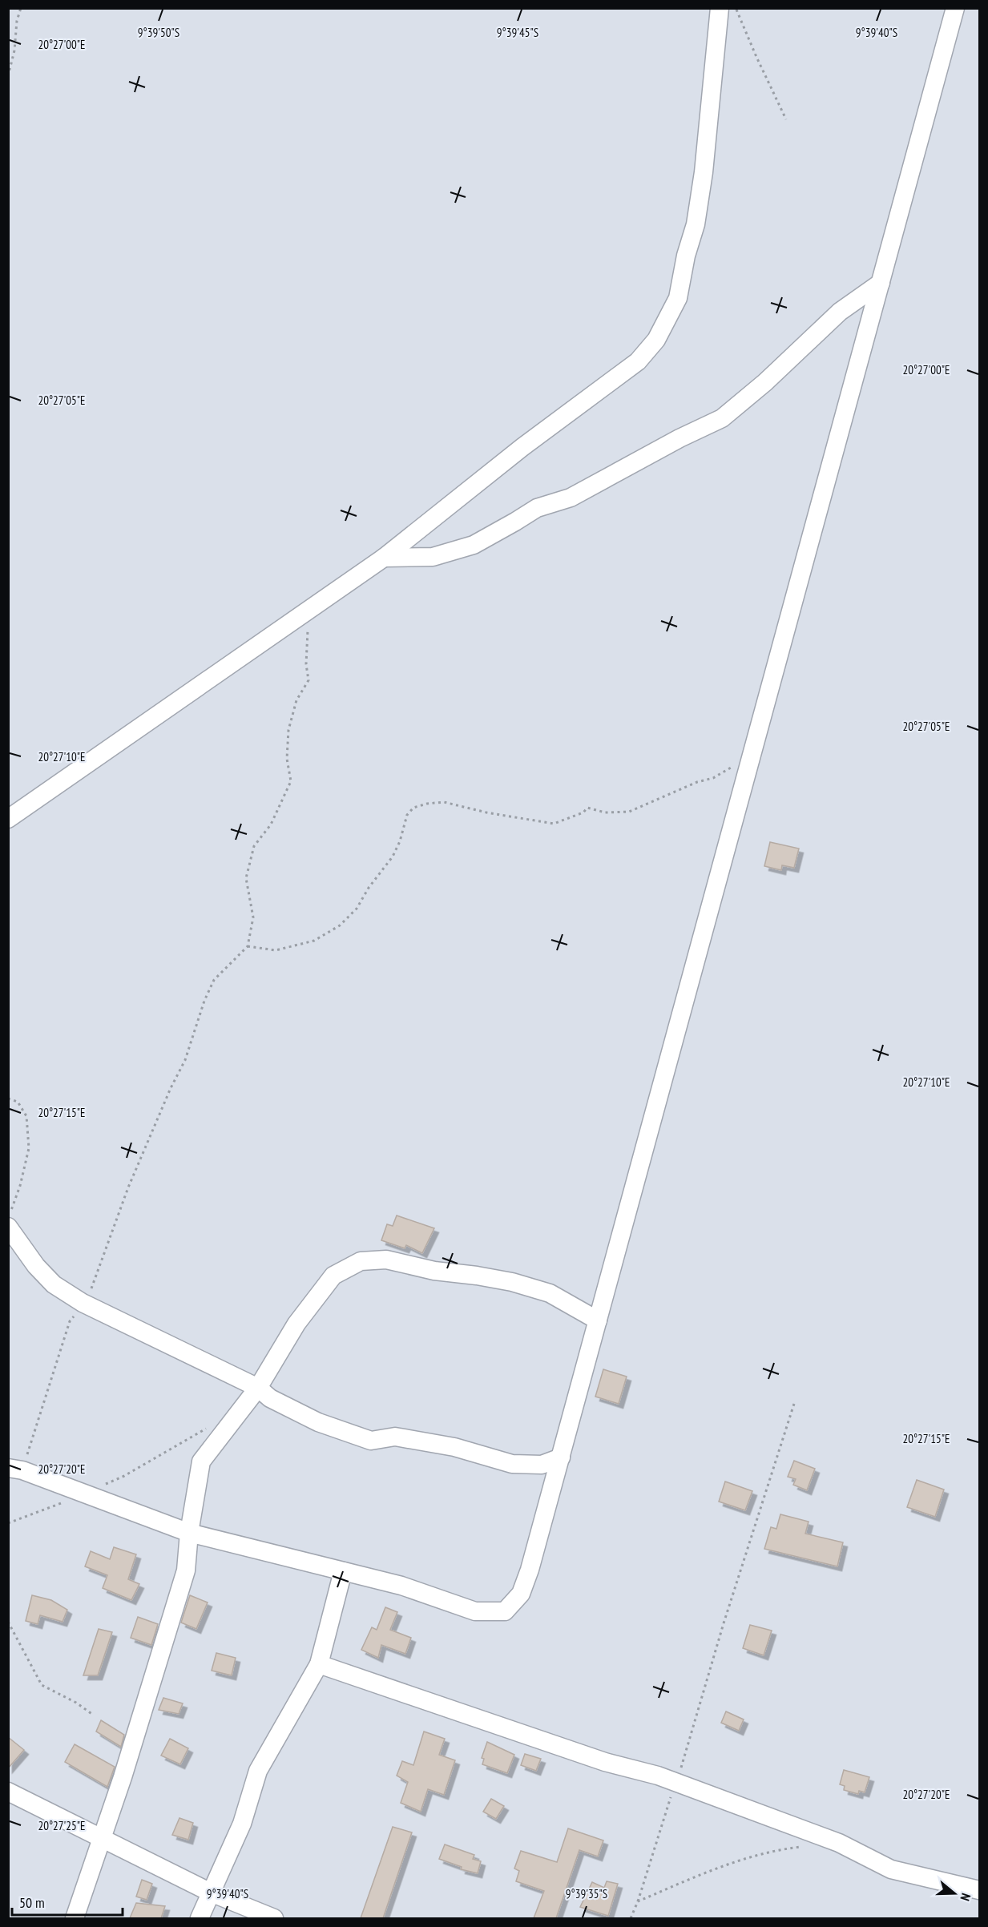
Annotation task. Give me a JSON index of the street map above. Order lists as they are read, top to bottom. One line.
{"scale_bar":"50 m","north":"right","coordinates":["9°39'50\"S","9°39'40\"S","9°39'45\"S","20°27'00\"E","20°27'05\"E","20°27'10\"E","20°27'15\"E","20°27'20\"E","20°27'25\"E","9°39'35\"S"]}
